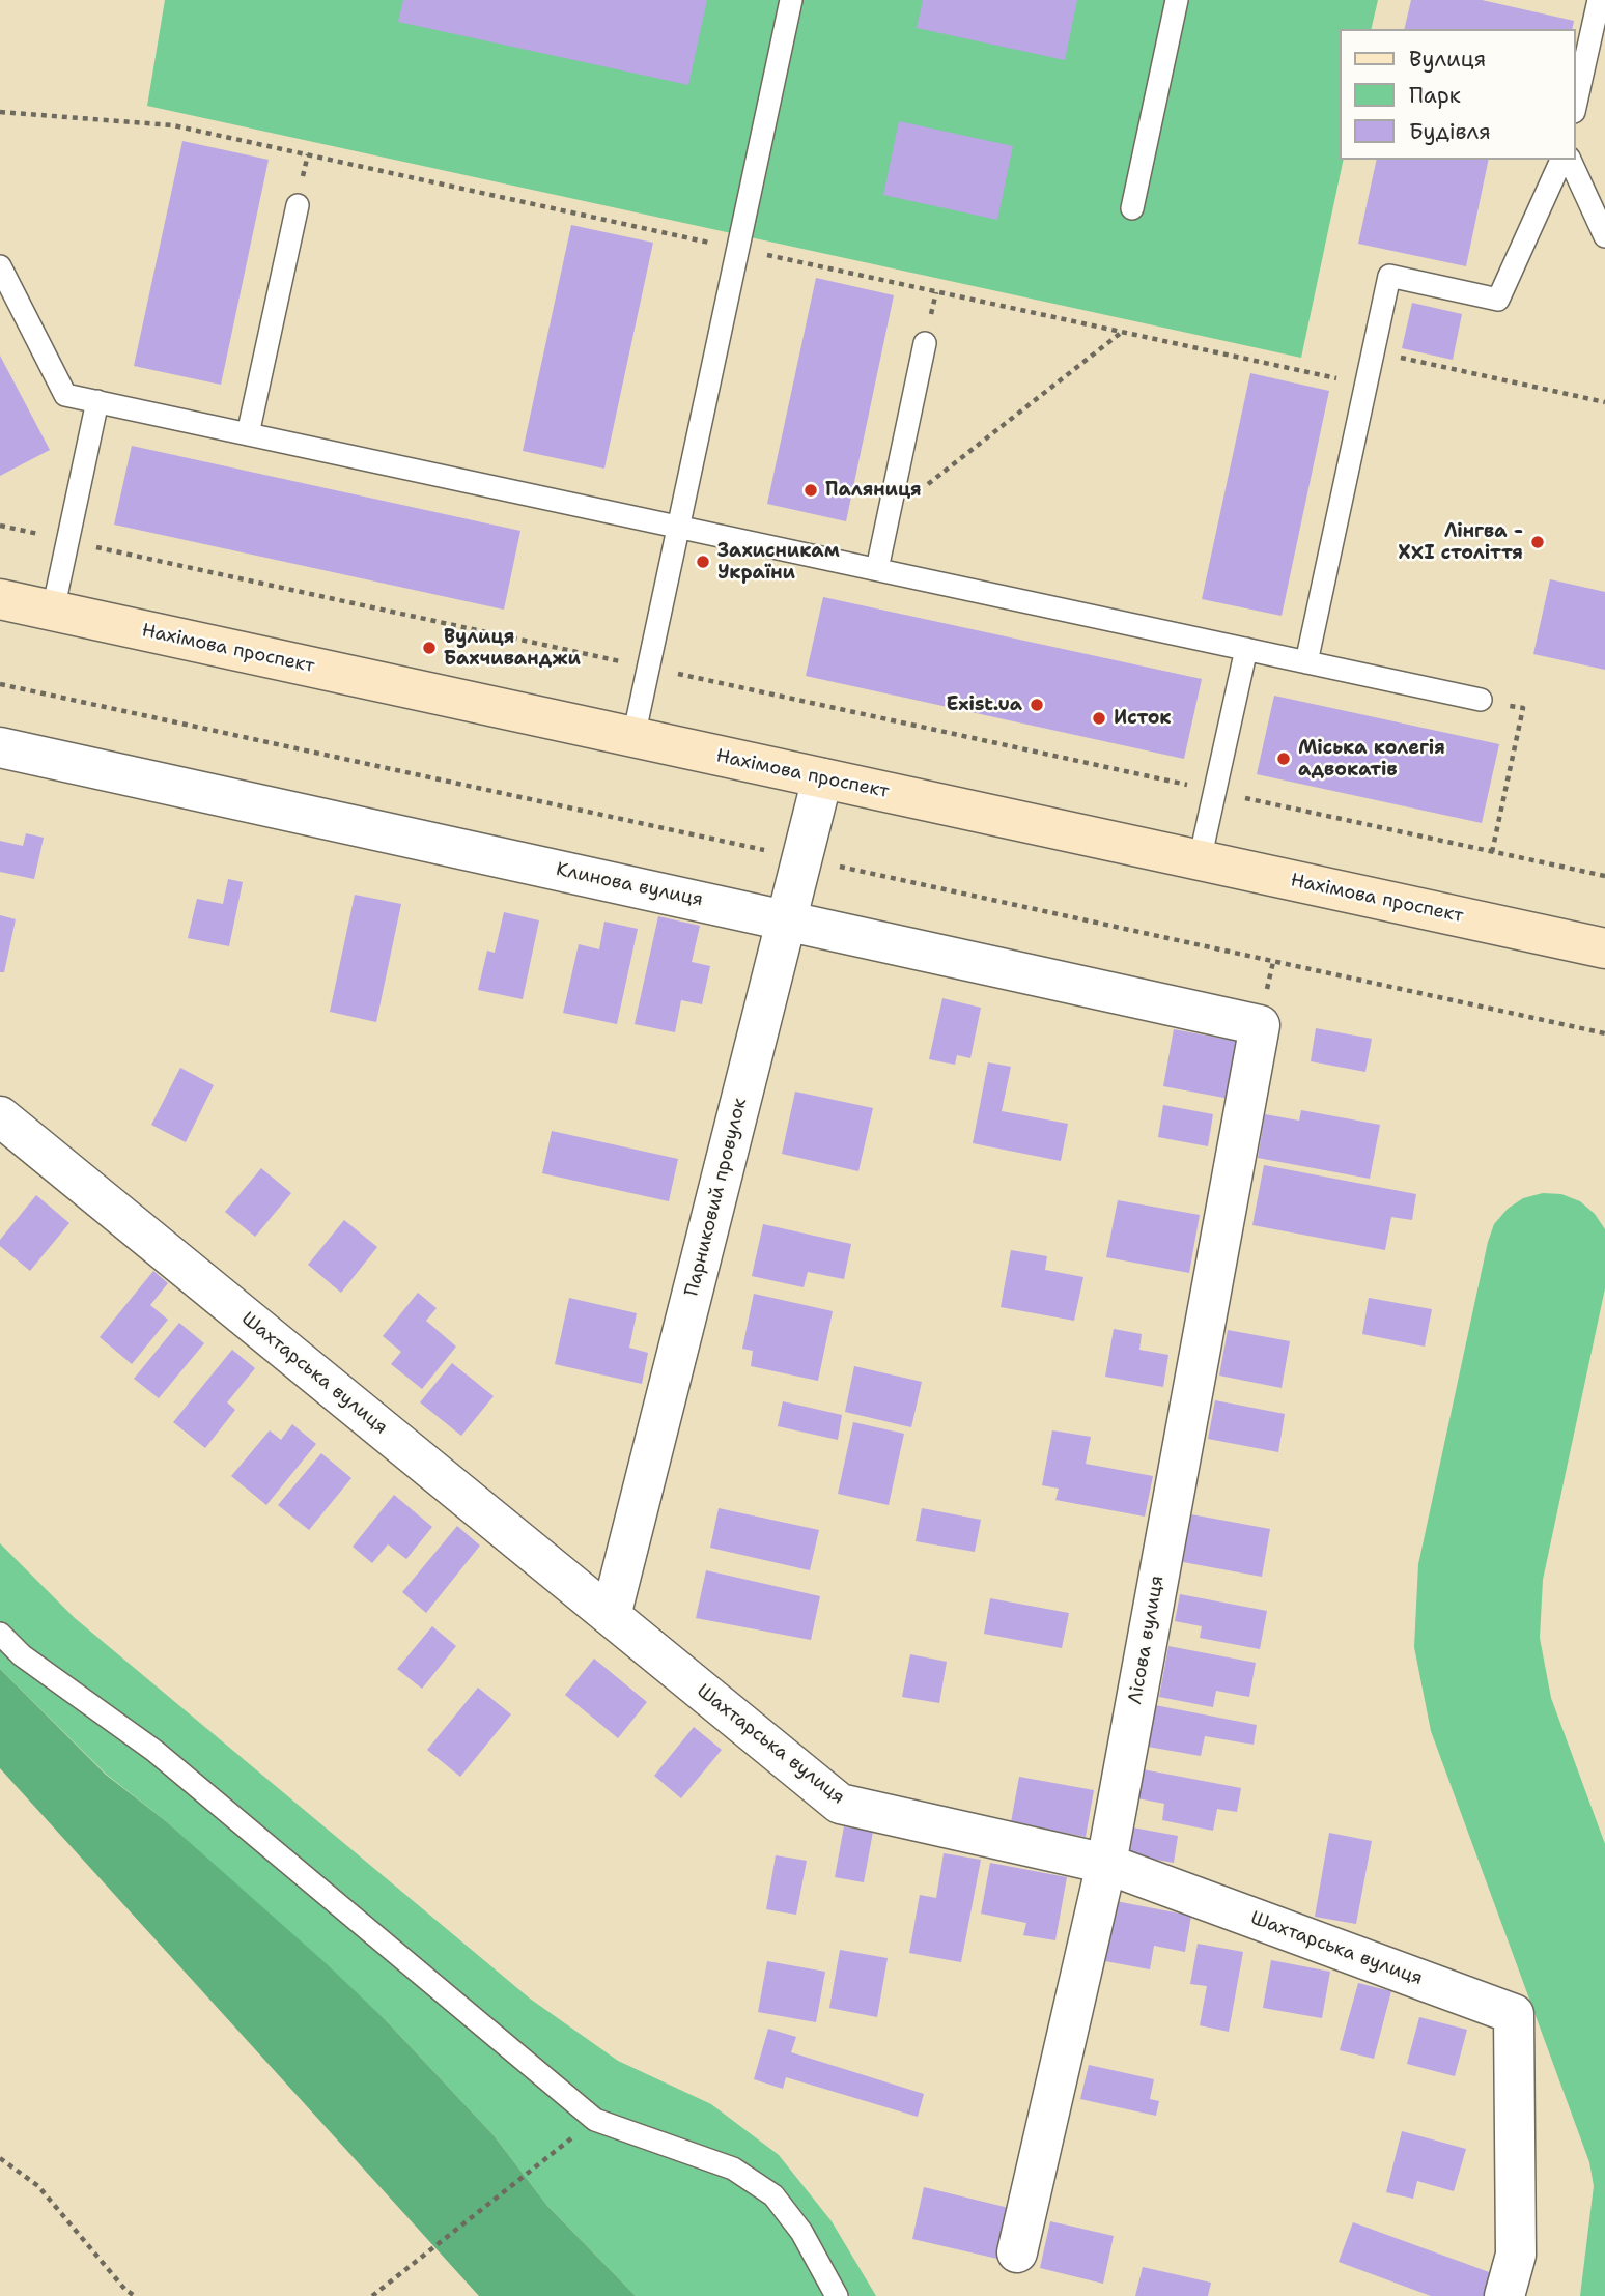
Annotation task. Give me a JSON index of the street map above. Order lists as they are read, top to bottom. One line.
{"streets":{"main road":["Нахімова проспект"],"street":["Клинова вулиця","Парниковий провулок","Шахтарська вулиця","Лісова вулиця"]},"crossings":[["Нахімова проспект","Парниковий провулок"],["Клинова вулиця","Парниковий провулок"],["Клинова вулиця","Лісова вулиця"],["Парниковий провулок","Шахтарська вулиця"],["Шахтарська вулиця","Лісова вулиця"]],"places":["Паляниця","Лінгва - XXI століття","Захисникам України","Вулиця Бахчиванджи","Exist.ua","Исток","Міська колегія адвокатів"],"legend":["Вулиця","Парк","Будівля"]}
